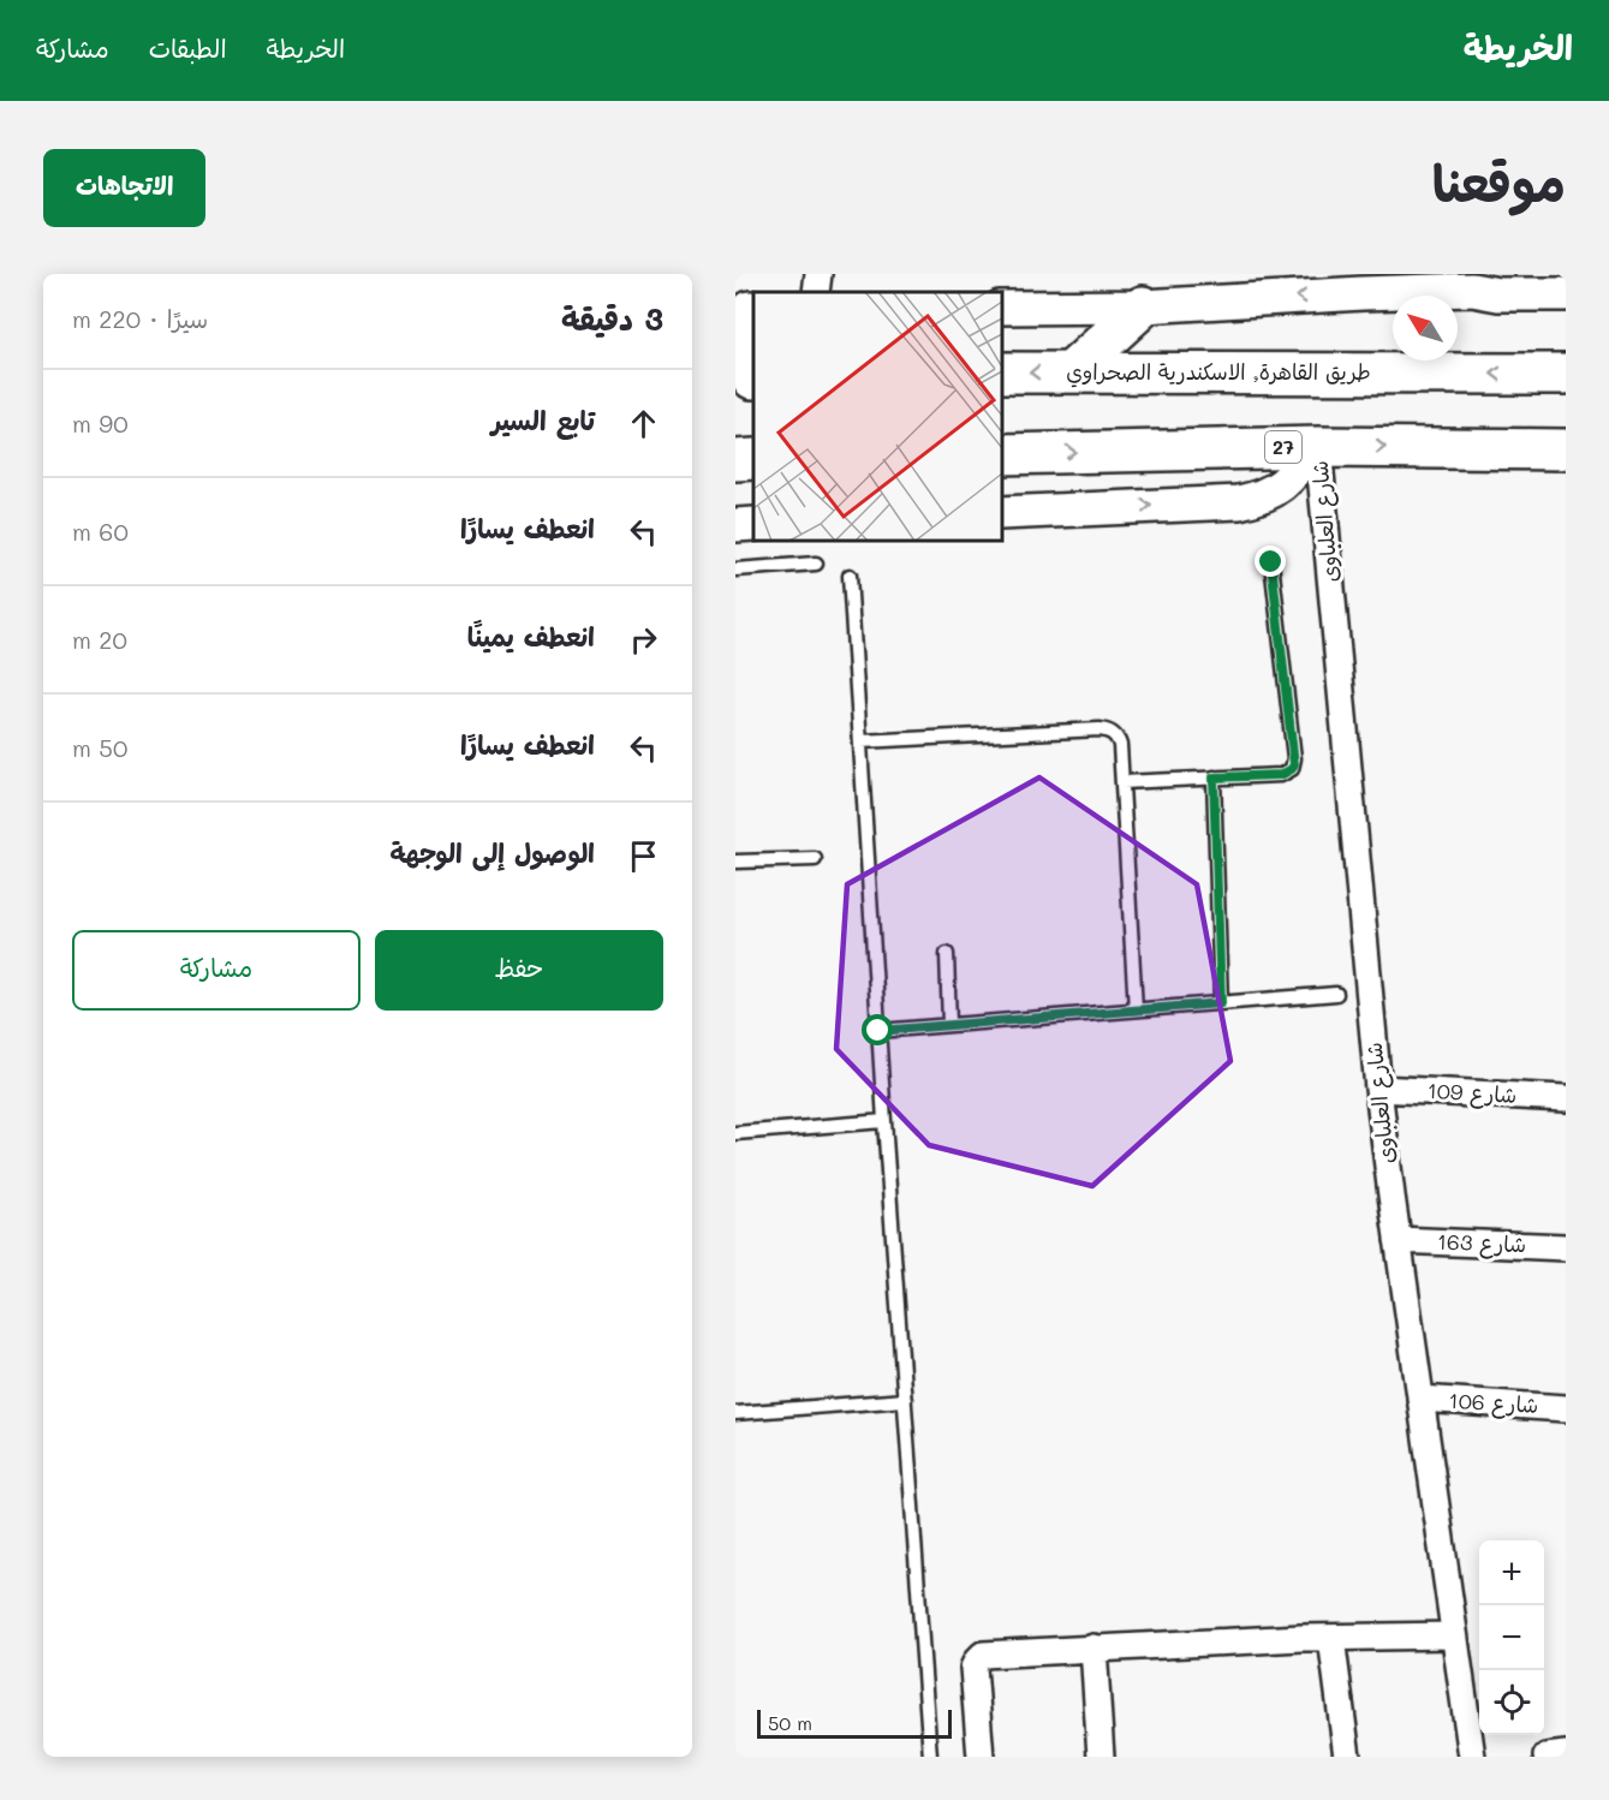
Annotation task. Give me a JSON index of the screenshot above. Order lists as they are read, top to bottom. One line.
{"streets":{"highway":["طريق القاهرة, الاسكندرية الصحراوي","27"],"street":["شارع العلباوى","شارع 109","شارع 163","شارع 106"]},"crossings":[["27","شارع العلباوى"],["شارع العلباوى","شارع 109"],["شارع العلباوى","شارع 163"],["شارع العلباوى","شارع 106"]],"scale_bar":"50 m","north":"top left","page":{"header":"الخريطة","nav":["الخريطة","الطبقات","مشاركة"],"title":"موقعنا","buttons":["الاتجاهات",["حفظ","مشاركة"]],"heading":["3 دقيقة","سيرًا · 220 m"],"list":[["تابع السير","90 m"],["انعطف يسارًا","60 m"],["انعطف يمينًا","20 m"],["انعطف يسارًا","50 m"],"الوصول إلى الوجهة"],"map_buttons":["+","−"],"scale":"50 m"}}
